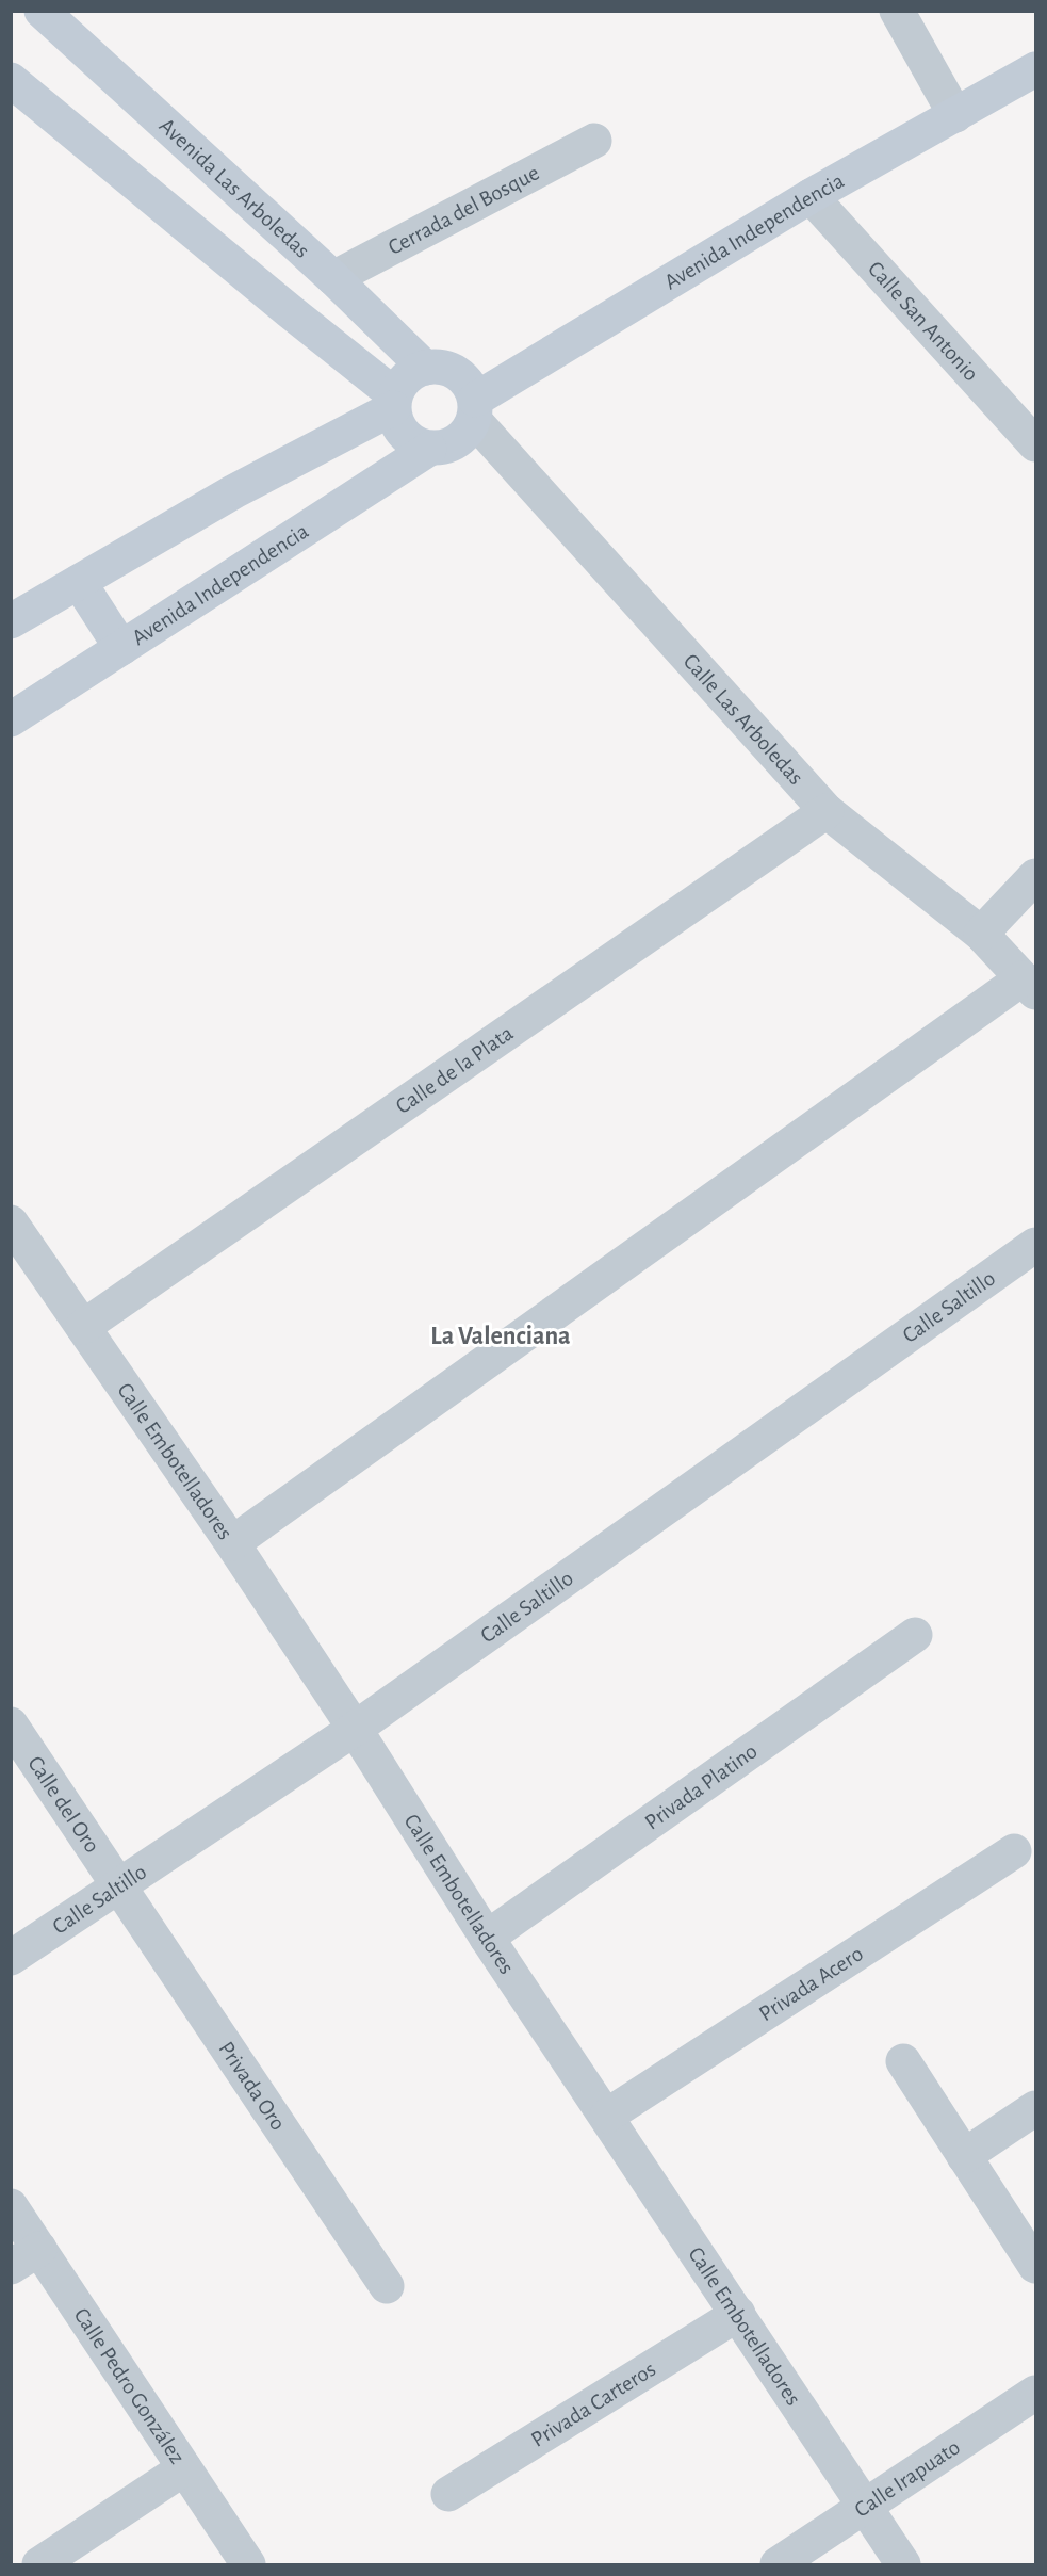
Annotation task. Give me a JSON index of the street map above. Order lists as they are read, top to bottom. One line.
{"streets":{"street":["Avenida Las Arboledas","Cerrada del Bosque","Avenida Independencia","Calle San Antonio","Calle Las Arboledas","Calle de la Plata","Calle Saltillo","Calle Embotelladores","Privada Platino","Calle del Oro","Privada Acero","Privada Oro","Calle Pedro González","Privada Carteros","Calle Irapuato"]},"crossings":[["Avenida Las Arboledas","Cerrada del Bosque"],["Avenida Las Arboledas","Avenida Independencia"],["Avenida Las Arboledas","Calle Las Arboledas"],["Avenida Independencia","Calle San Antonio"],["Avenida Independencia","Calle Las Arboledas"],["Calle Las Arboledas","Calle de la Plata"],["Calle de la Plata","Calle Embotelladores"],["Calle Saltillo","Calle Embotelladores"],["Calle Saltillo","Calle del Oro"],["Calle Saltillo","Privada Oro"],["Calle Embotelladores","Privada Platino"],["Calle Embotelladores","Privada Acero"],["Calle Embotelladores","Privada Carteros"],["Calle Embotelladores","Calle Irapuato"],["Calle del Oro","Privada Oro"]],"districts":["La Valenciana"]}
